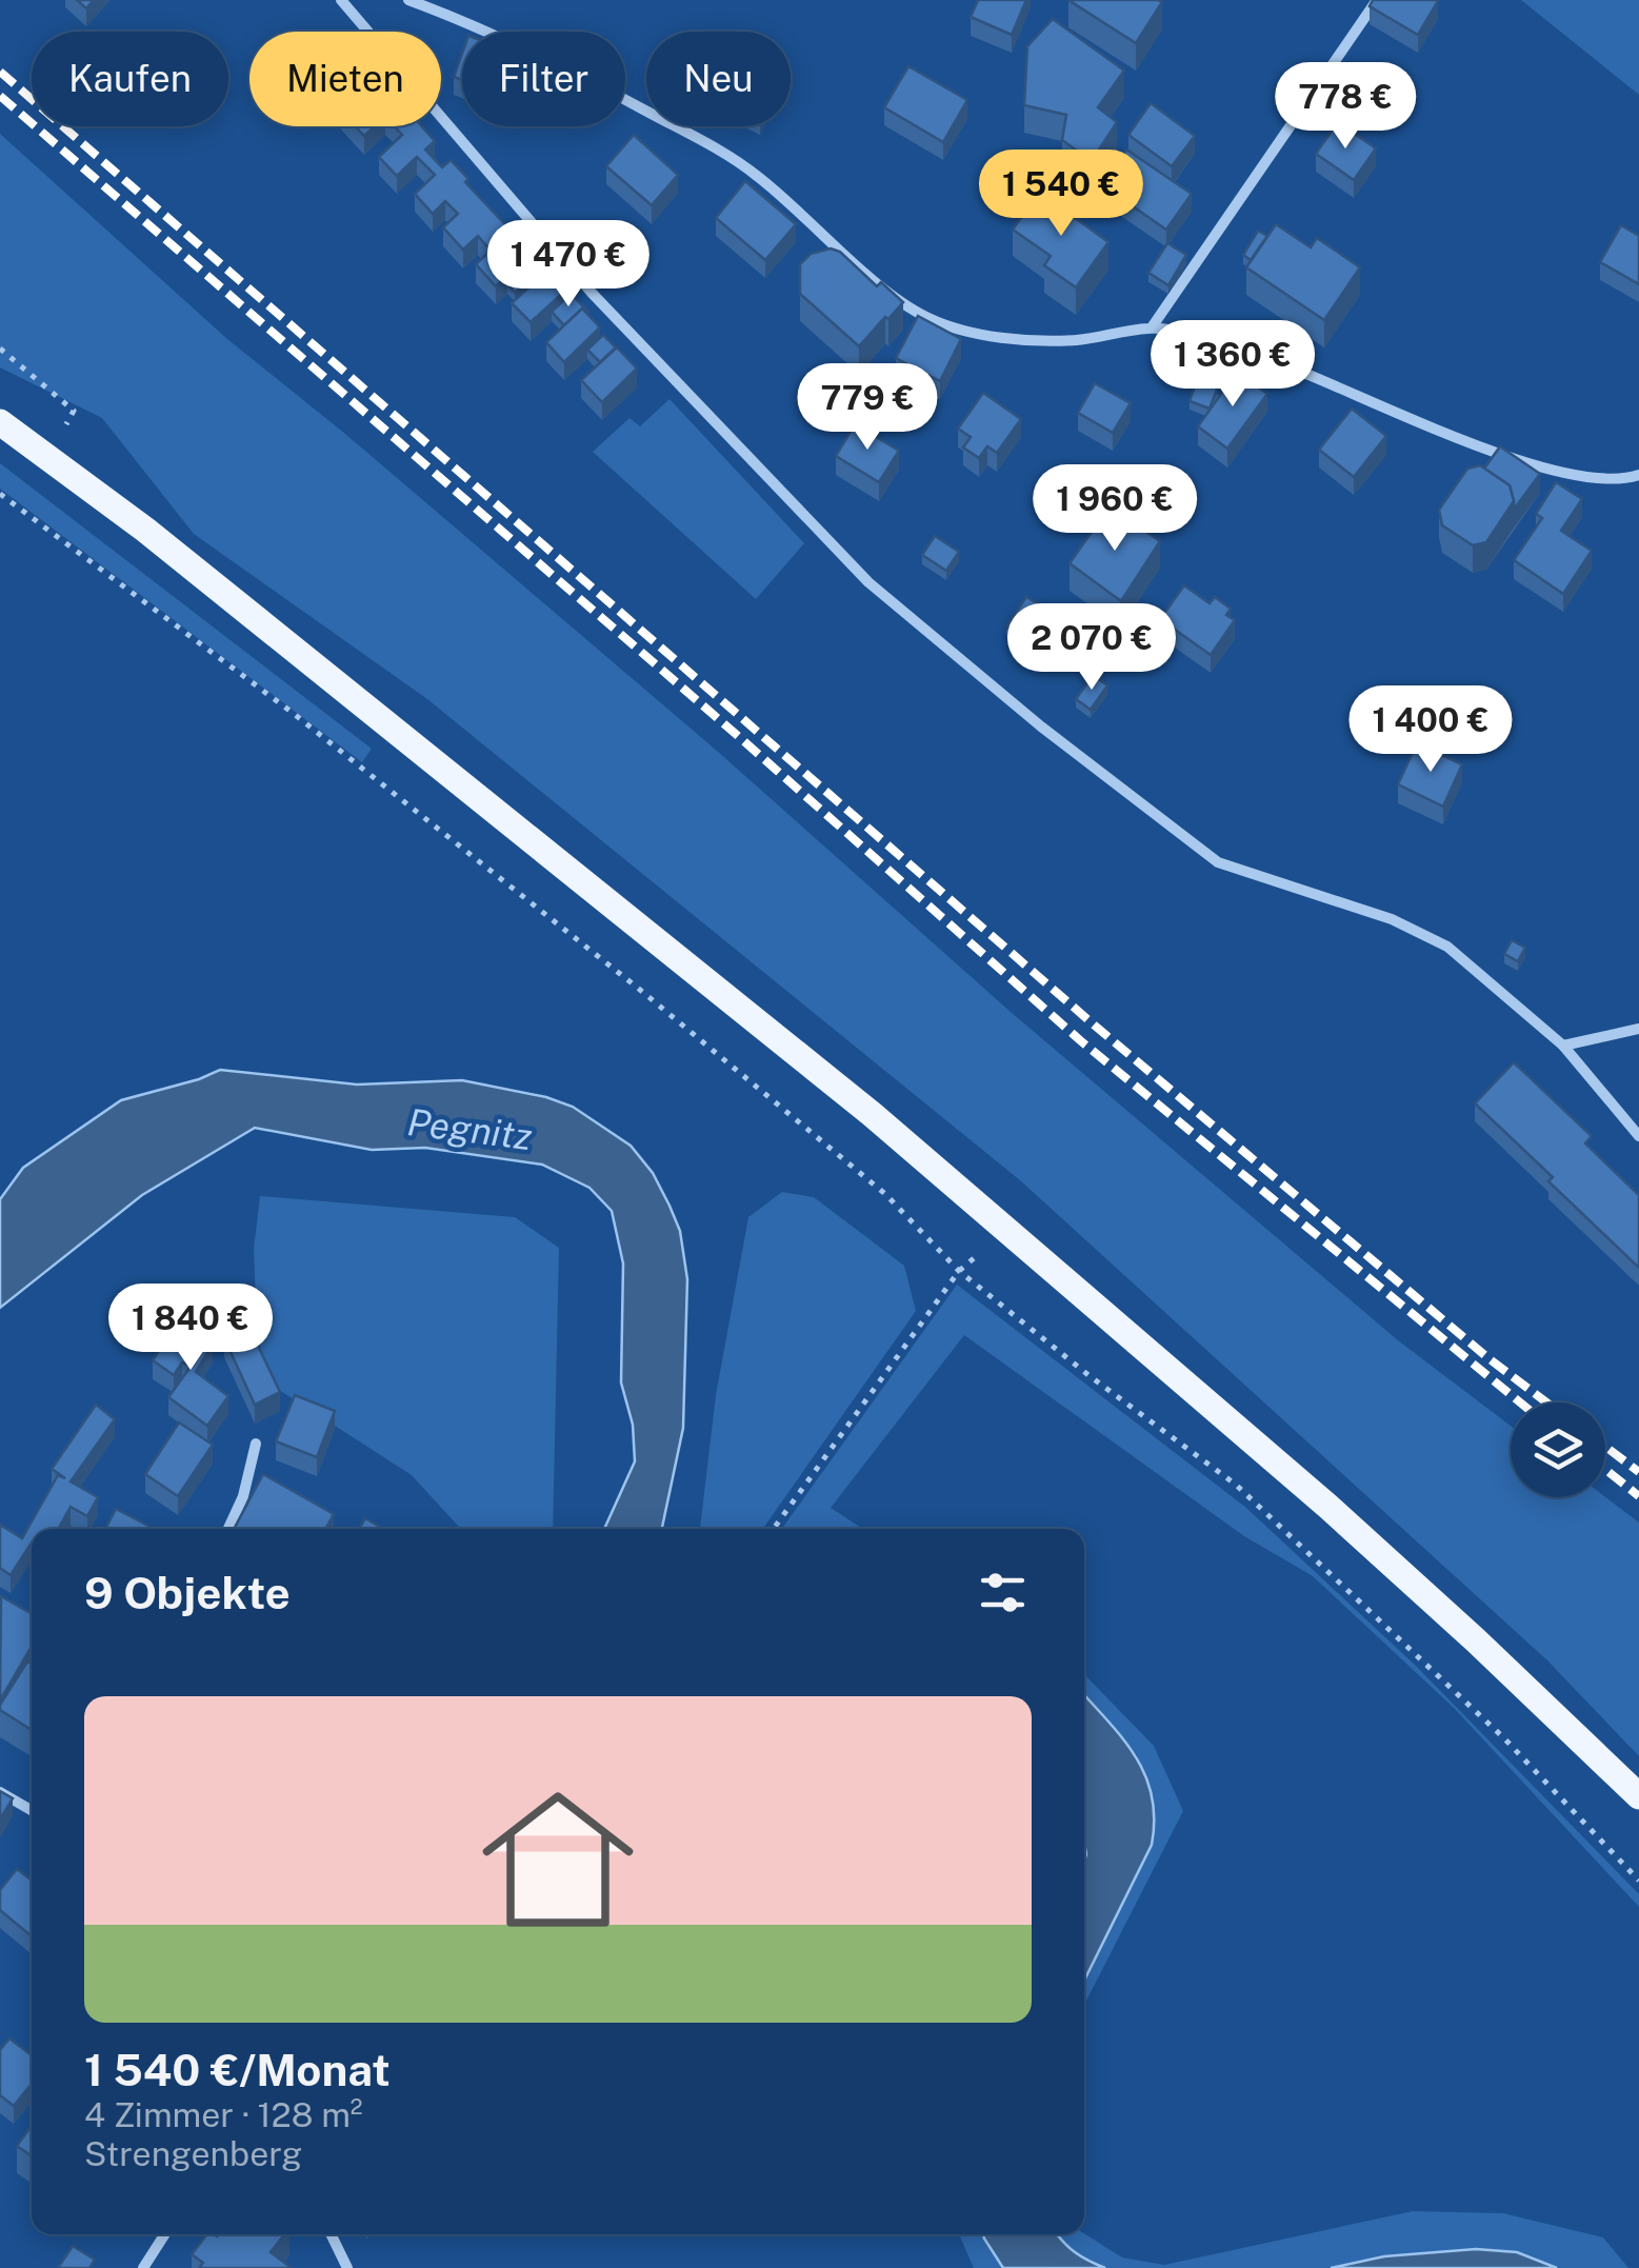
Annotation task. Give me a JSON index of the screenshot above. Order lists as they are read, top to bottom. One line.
{"water":["Pegnitz"],"page":{"chip":["Kaufen","Mieten","Filter","Neu"],"price":["778 €","1 540 €","1 470 €","1 360 €","779 €","1 960 €","2 070 €","1 400 €","1 840 €"],"heading":"9 Objekte","list":[{"name":"1 540 €/Monat","note":"4 Zimmer · 128 m² · Strengenberg"}]}}
